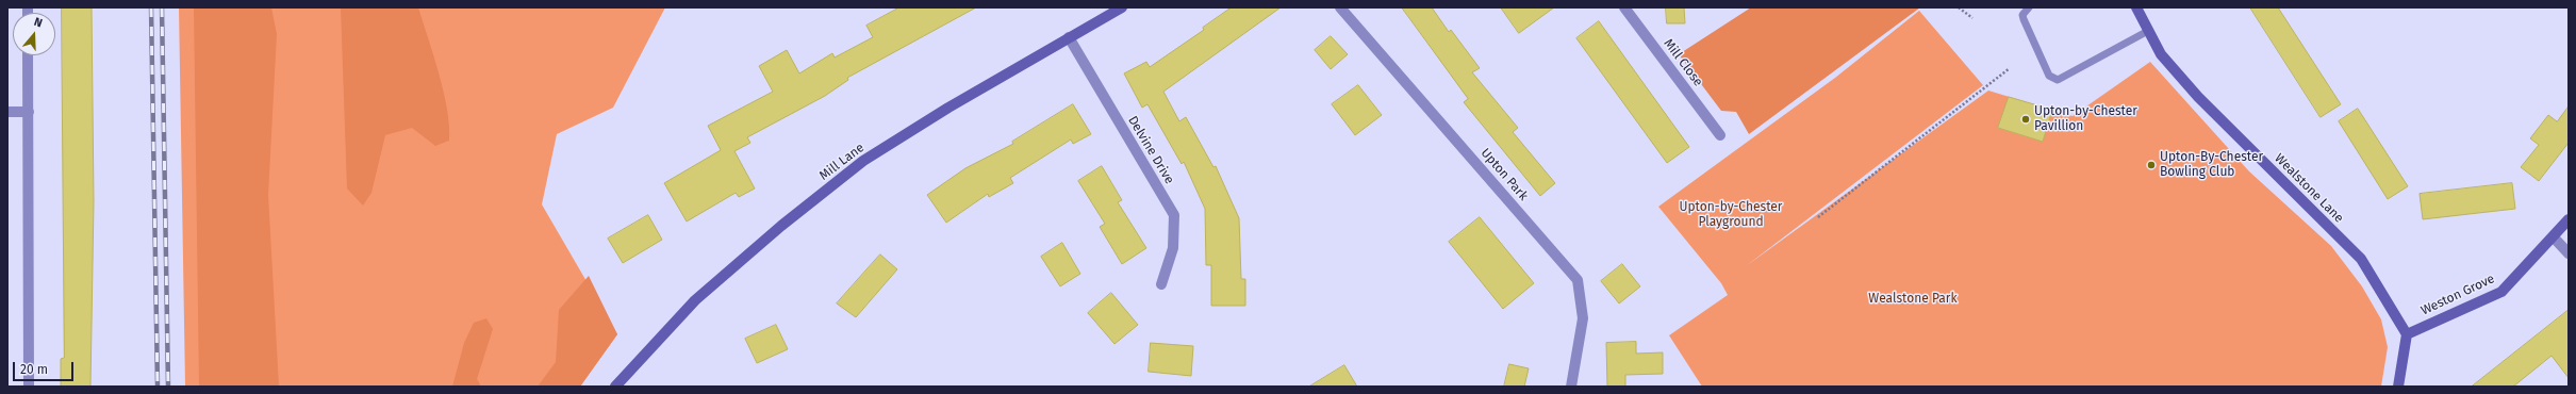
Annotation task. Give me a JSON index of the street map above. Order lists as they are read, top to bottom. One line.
{"streets":{"street":["Mill Close","Delvine Drive","Mill Lane","Upton Park","Wealstone Lane","Weston Grove"]},"crossings":[["Delvine Drive","Mill Lane"],["Wealstone Lane","Weston Grove"]],"parks":["Upton-by-Chester Playground","Wealstone Park"],"places":["Upton-by-Chester Pavillion","Upton-By-Chester Bowling Club"],"scale_bar":"20 m","north":"top"}
